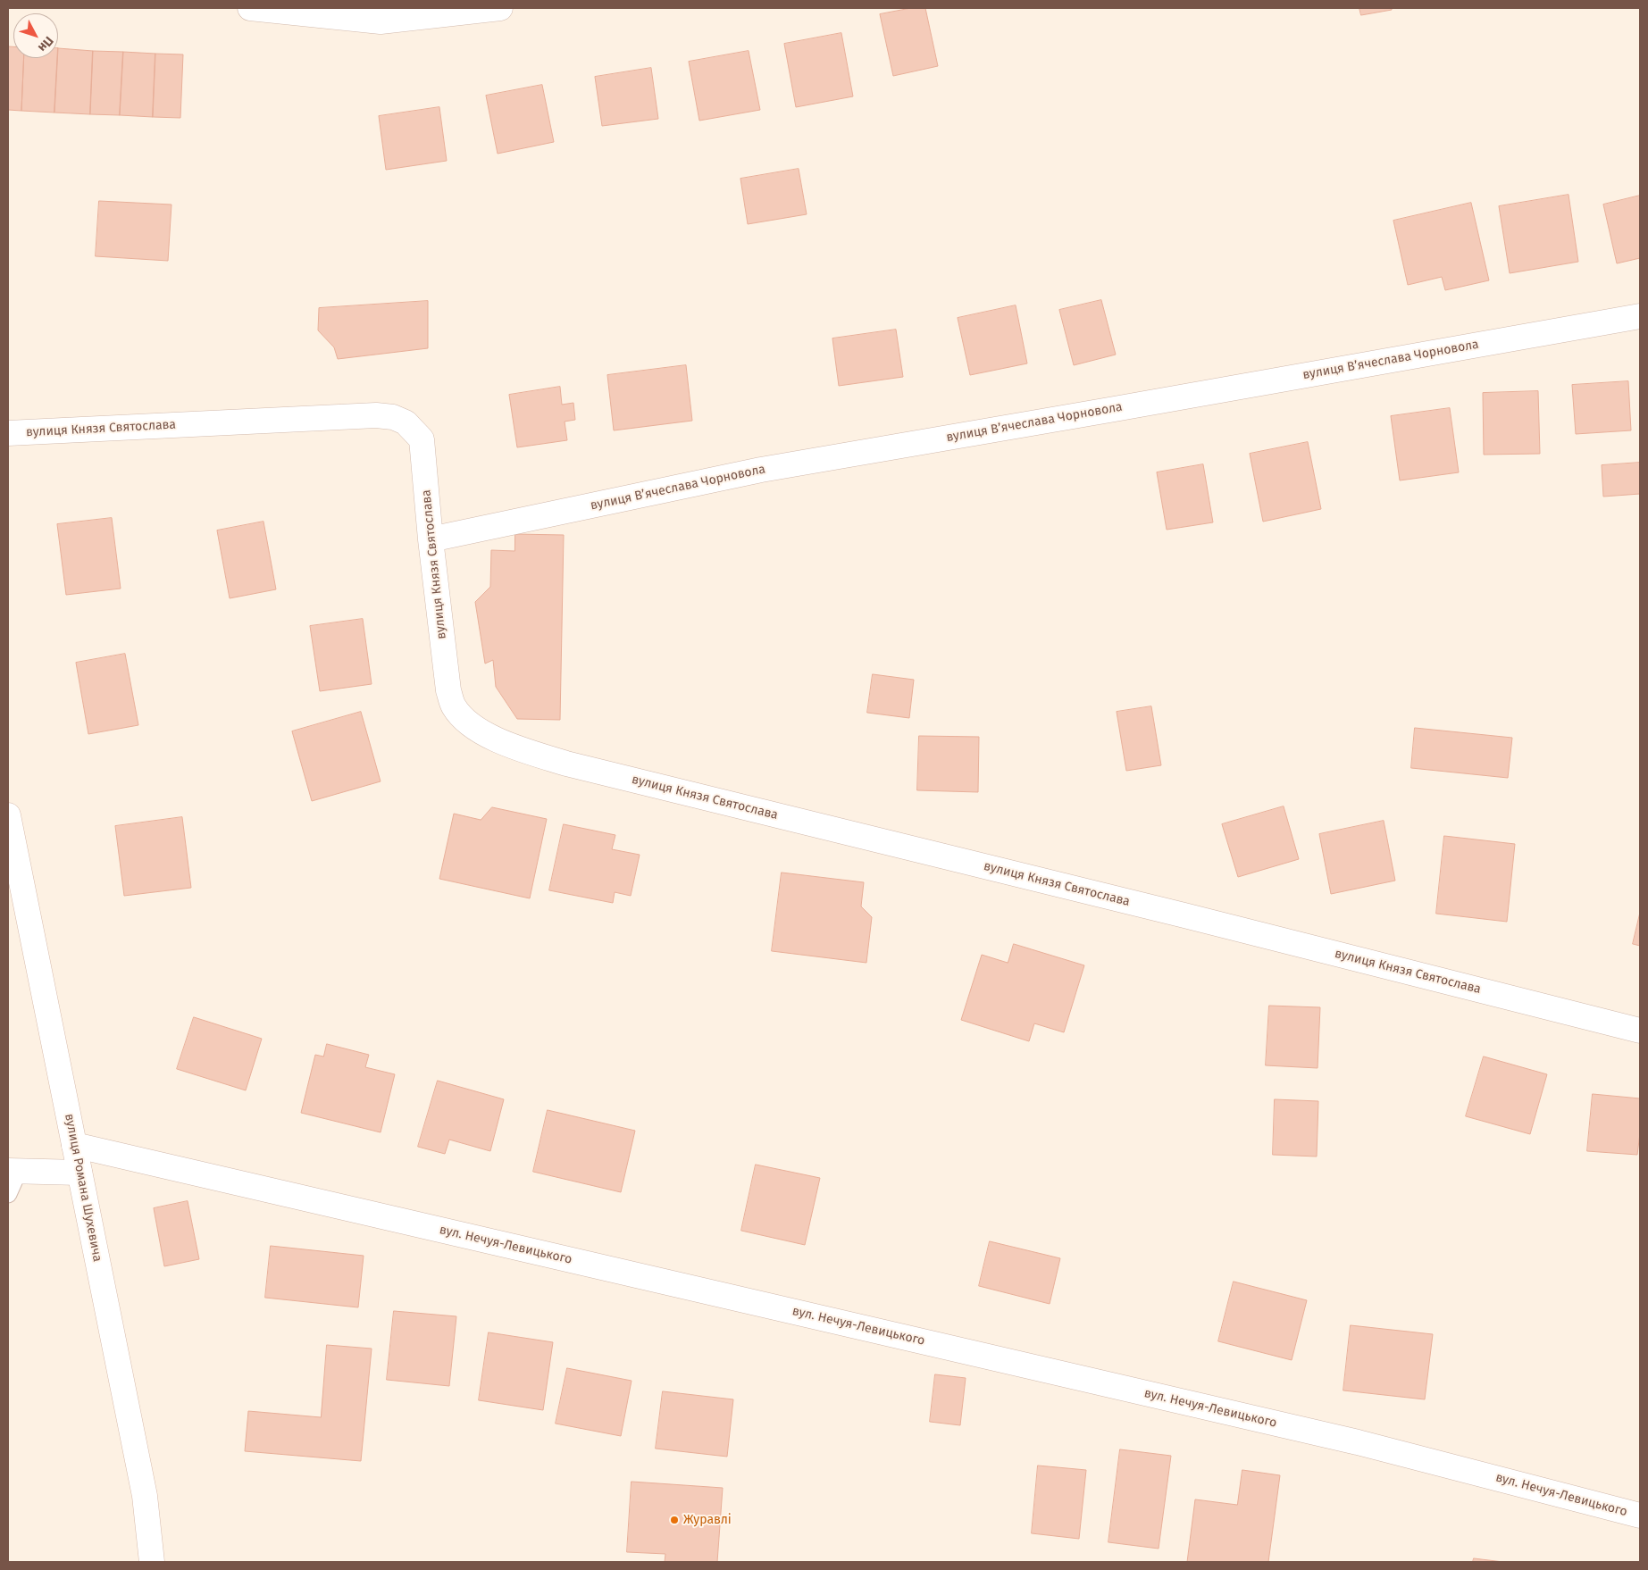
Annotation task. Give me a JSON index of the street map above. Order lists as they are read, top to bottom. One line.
{"streets":{"street":["вулиця Вʼячеслава Чорновола","вулиця Князя Святослава","вулиця Романа Шухевича","вул. Нечуя-Левицького"]},"crossings":[["вулиця Вʼячеслава Чорновола","вулиця Князя Святослава"],["вулиця Романа Шухевича","вул. Нечуя-Левицького"]],"places":["Журавлі"],"north":"bottom right"}
